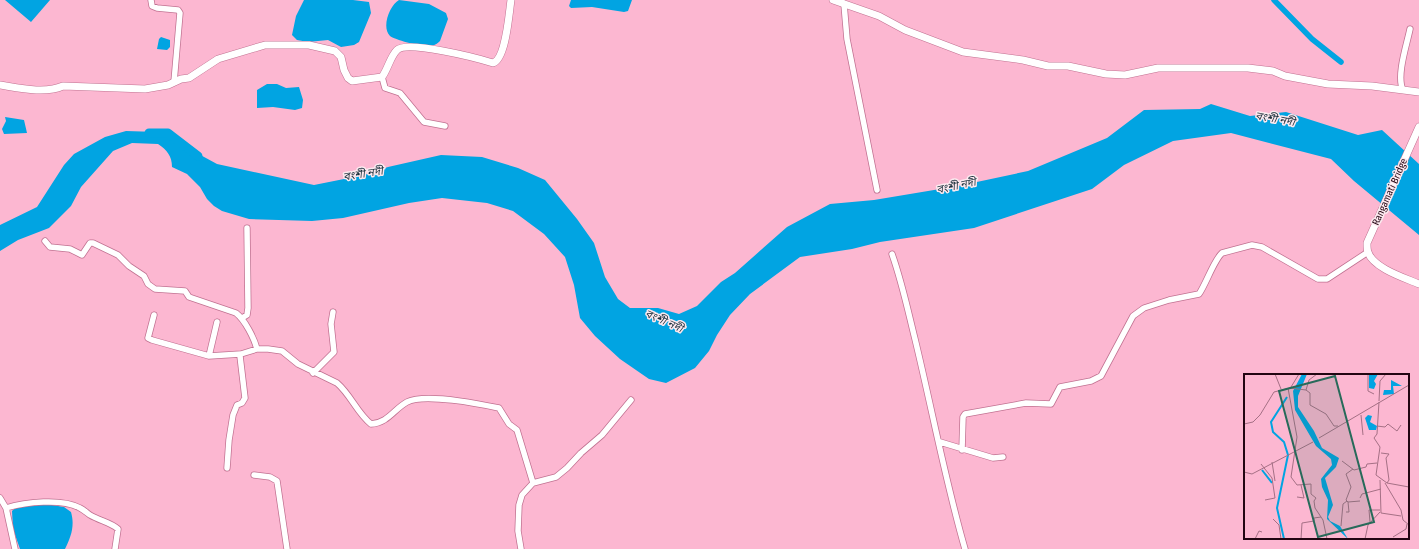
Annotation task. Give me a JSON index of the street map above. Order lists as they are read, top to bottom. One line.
{"streets":{"street":["Rangamati Bridge"]},"water":["বংশী নদী"]}
